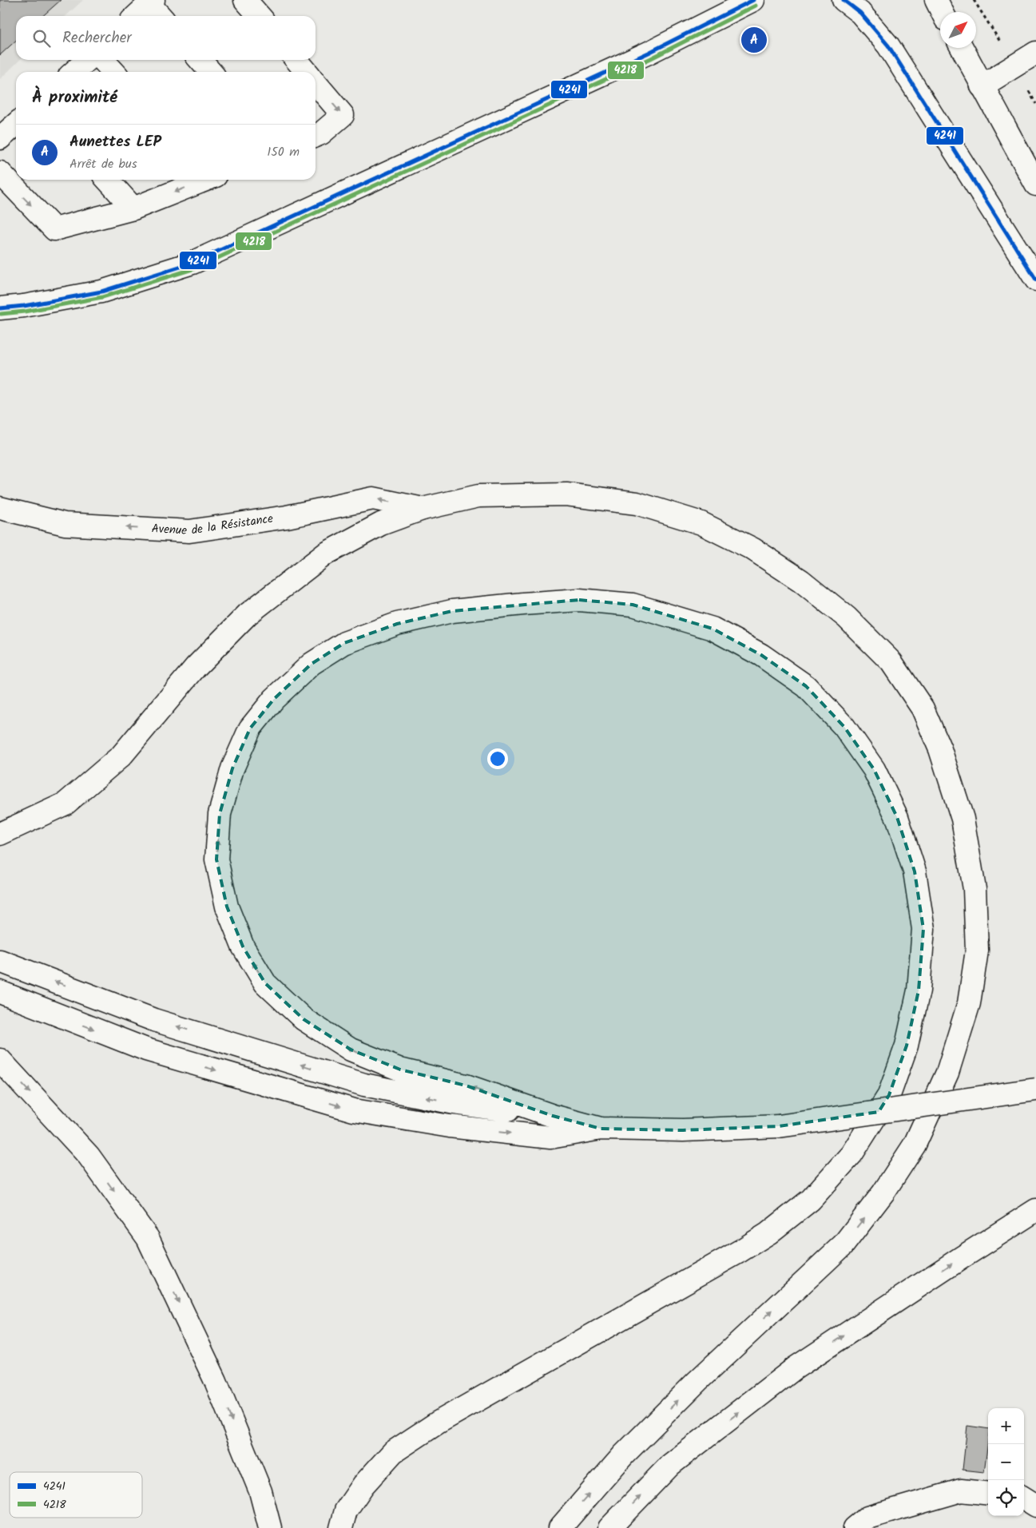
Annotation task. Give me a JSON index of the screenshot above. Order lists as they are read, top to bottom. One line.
{"streets":{"main road":["Avenue de la Résistance"]},"one_way":["Avenue de la Résistance"],"lines":["transit line 4241","transit line 4218"],"legend":["4241","4218"],"north":"top right","page":{"search":"Rechercher","pins":"A","heading":"À proximité","list":[{"mark":"A","name":"Aunettes LEP","note":"Arrêt de bus","value":"150 m"}],"map_buttons":["+","−"]}}
